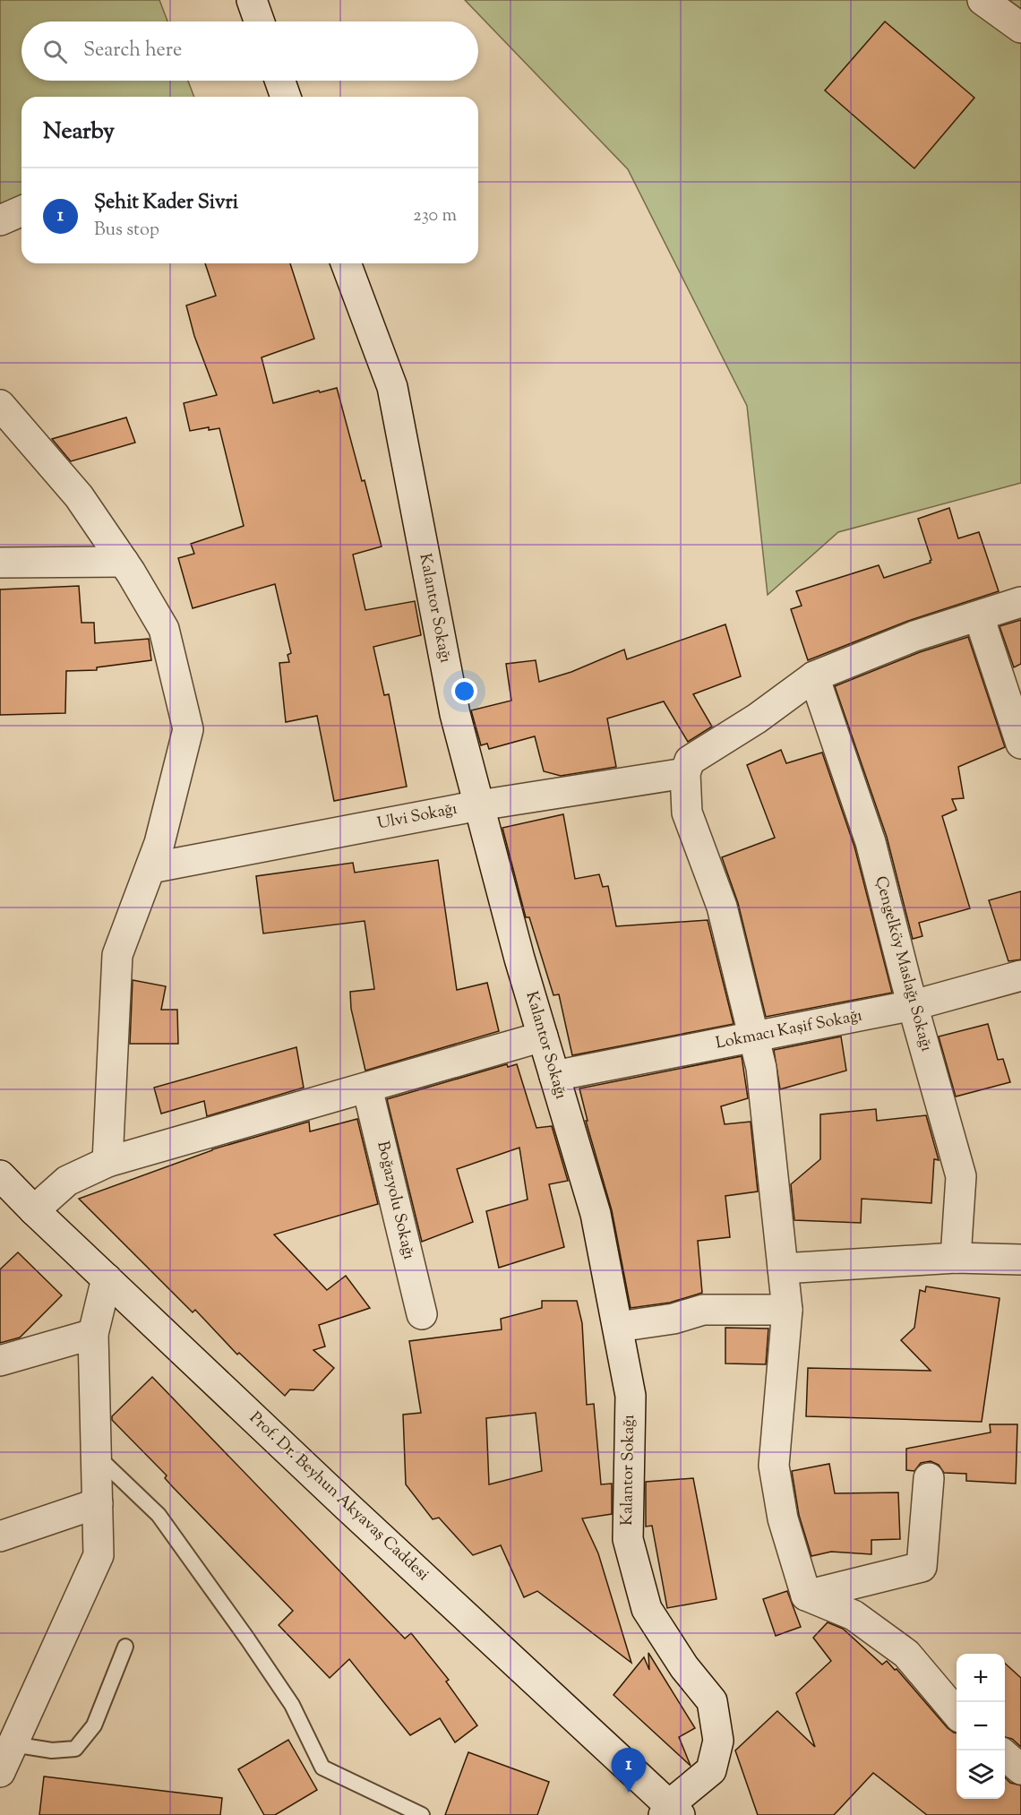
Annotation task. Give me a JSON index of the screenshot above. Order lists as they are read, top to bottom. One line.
{"streets":{"street":["Kalantor Sokağı","Ulvi Sokağı","Çengelköy Maslağı Sokağı","Lokmacı Kaşif Sokağı","Boğazyolu Sokağı","Prof. Dr. Beyhun Akyavaş Caddesi"]},"crossings":[["Kalantor Sokağı","Ulvi Sokağı"],["Kalantor Sokağı","Lokmacı Kaşif Sokağı"],["Kalantor Sokağı","Prof. Dr. Beyhun Akyavaş Caddesi"],["Çengelköy Maslağı Sokağı","Lokmacı Kaşif Sokağı"]],"page":{"search":"Search here","heading":"Nearby","list":[{"mark":"1","name":"Şehit Kader Sivri","note":"Bus stop","value":"230 m"}],"map_buttons":["+","−"],"pins":"1"}}
